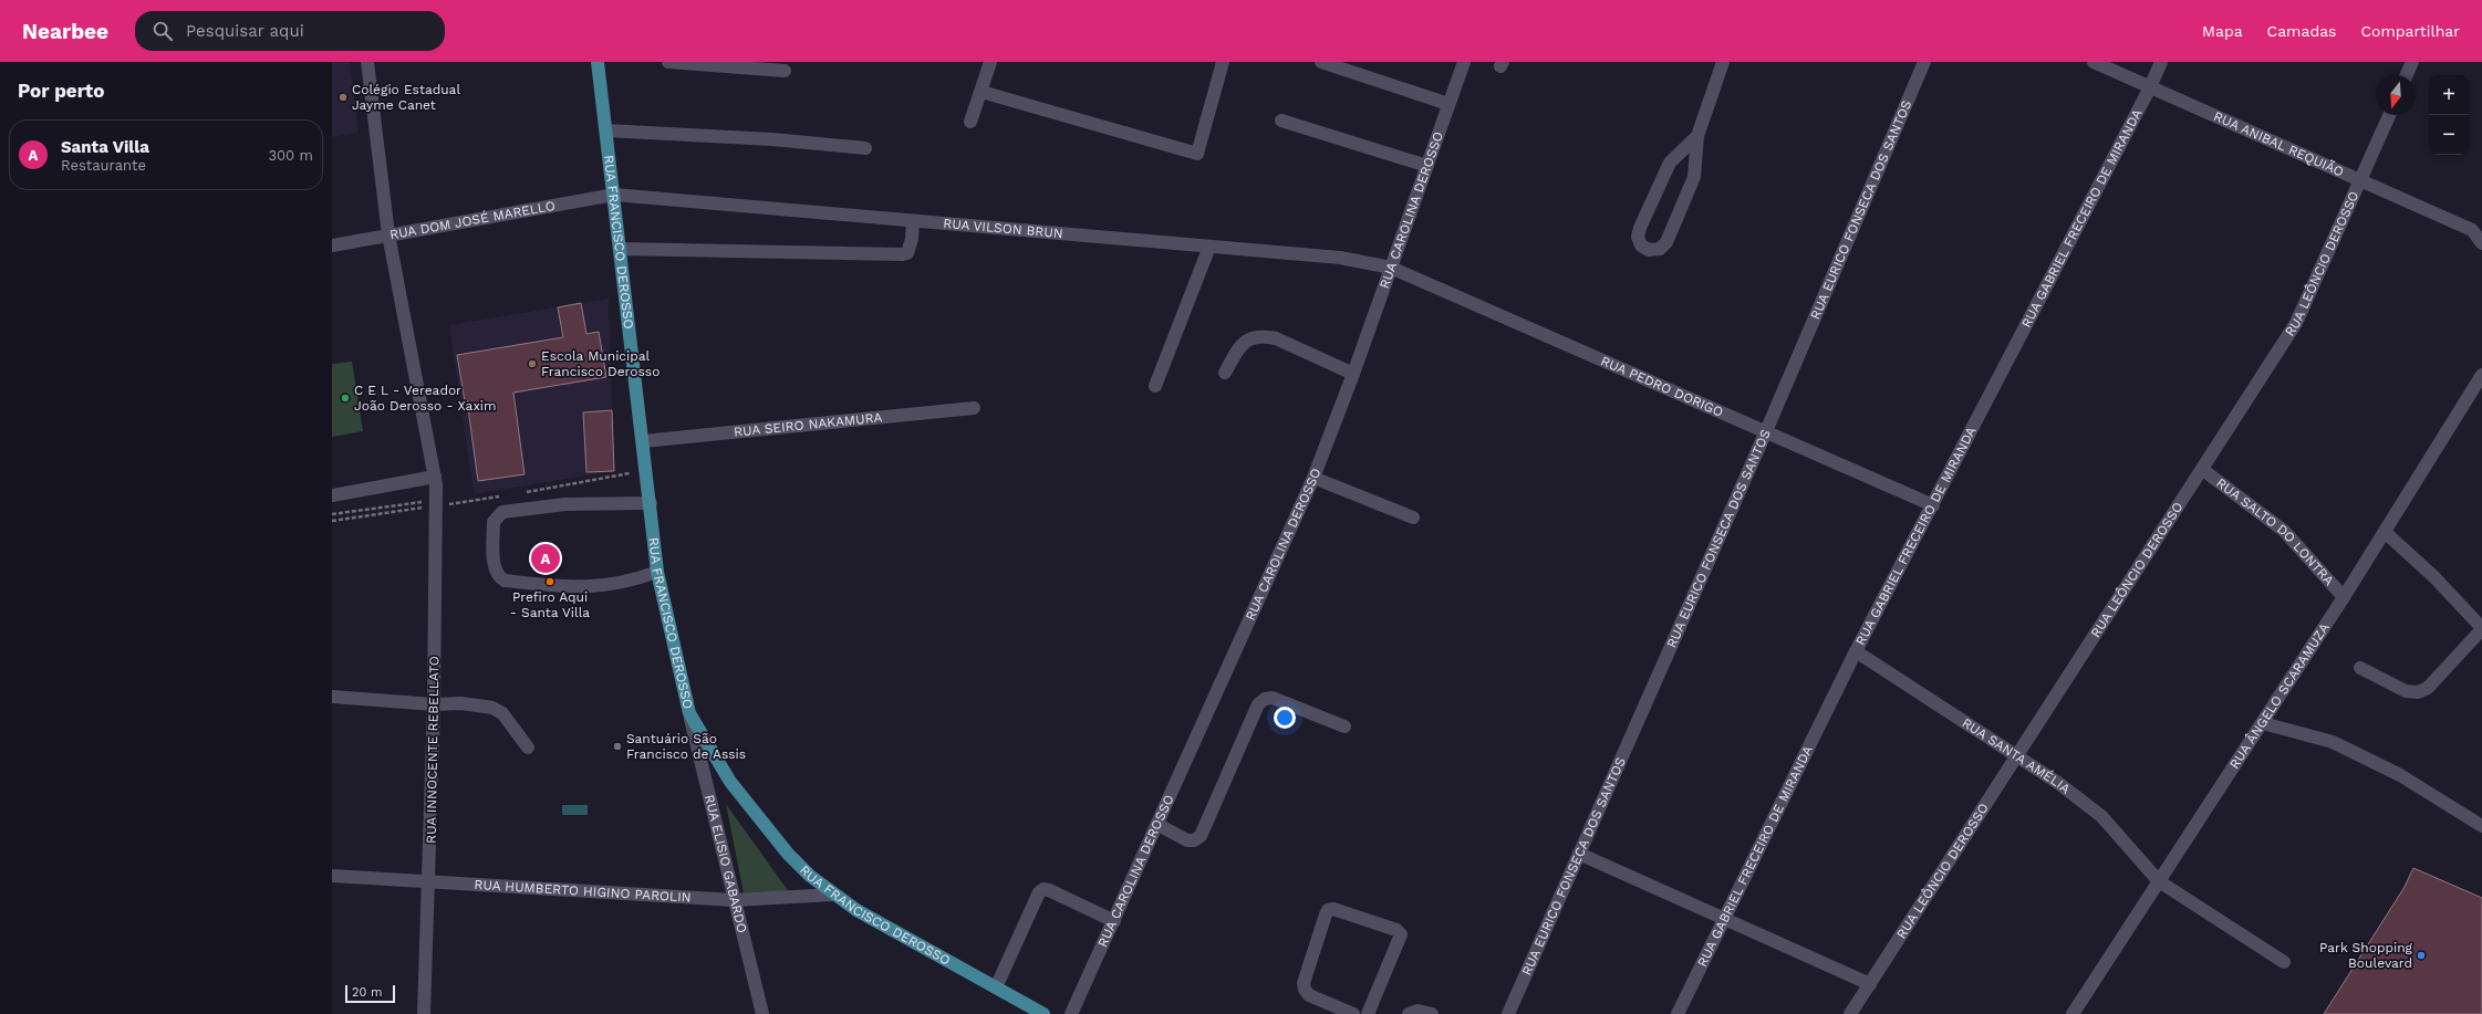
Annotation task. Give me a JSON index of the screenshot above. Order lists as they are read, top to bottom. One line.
{"streets":{"main road":["RUA FRANCISCO DEROSSO"],"street":["RUA ANIBAL REQUIÃO","RUA CAROLINA DEROSSO","RUA EURICO FONSECA DOS SANTOS","RUA DOM JOSÉ MARELLO","RUA GABRIEL FRECEIRO DE MIRANDA","RUA VILSON BRUN","RUA LEÔNCIO DEROSSO","RUA PEDRO DORIGO","RUA SEIRO NAKAMURA","RUA SALTO DO LONTRA","RUA ÂNGELO SCARAMUZA","RUA INNOCENTE REBELLATO","RUA SANTA AMÉLIA","RUA ELISIO GABARDO","RUA HUMBERTO HIGINO PAROLIN"]},"crossings":[["RUA ANIBAL REQUIÃO","RUA GABRIEL FRECEIRO DE MIRANDA"],["RUA ANIBAL REQUIÃO","RUA LEÔNCIO DEROSSO"],["RUA CAROLINA DEROSSO","RUA VILSON BRUN"],["RUA CAROLINA DEROSSO","RUA PEDRO DORIGO"],["RUA EURICO FONSECA DOS SANTOS","RUA PEDRO DORIGO"],["RUA DOM JOSÉ MARELLO","RUA VILSON BRUN"],["RUA DOM JOSÉ MARELLO","RUA FRANCISCO DEROSSO"],["RUA DOM JOSÉ MARELLO","RUA INNOCENTE REBELLATO"],["RUA GABRIEL FRECEIRO DE MIRANDA","RUA PEDRO DORIGO"],["RUA GABRIEL FRECEIRO DE MIRANDA","RUA SANTA AMÉLIA"],["RUA VILSON BRUN","RUA FRANCISCO DEROSSO"],["RUA VILSON BRUN","RUA PEDRO DORIGO"],["RUA FRANCISCO DEROSSO","RUA SEIRO NAKAMURA"],["RUA FRANCISCO DEROSSO","RUA ELISIO GABARDO"],["RUA FRANCISCO DEROSSO","RUA HUMBERTO HIGINO PAROLIN"],["RUA LEÔNCIO DEROSSO","RUA SALTO DO LONTRA"],["RUA LEÔNCIO DEROSSO","RUA SANTA AMÉLIA"],["RUA SALTO DO LONTRA","RUA ÂNGELO SCARAMUZA"],["RUA ÂNGELO SCARAMUZA","RUA SANTA AMÉLIA"],["RUA INNOCENTE REBELLATO","RUA HUMBERTO HIGINO PAROLIN"],["RUA ELISIO GABARDO","RUA HUMBERTO HIGINO PAROLIN"]],"places":["Colégio Estadual Jayme Canet","Escola Municipal Francisco Derosso","C E L - Vereador João Derosso - Xaxim","Prefiro Aqui - Santa Villa","Santuário São Francisco de Assis","Park Shopping Boulevard"],"scale_bar":"20 m","north":"bottom","page":{"header":"Nearbee","search":"Pesquisar aqui","nav":["Mapa","Camadas","Compartilhar"],"heading":"Por perto","map_buttons":["+","−"],"list":[{"mark":"A","name":"Santa Villa","note":"Restaurante","value":"300 m"}],"pins":"A","scale":"20 m"}}
